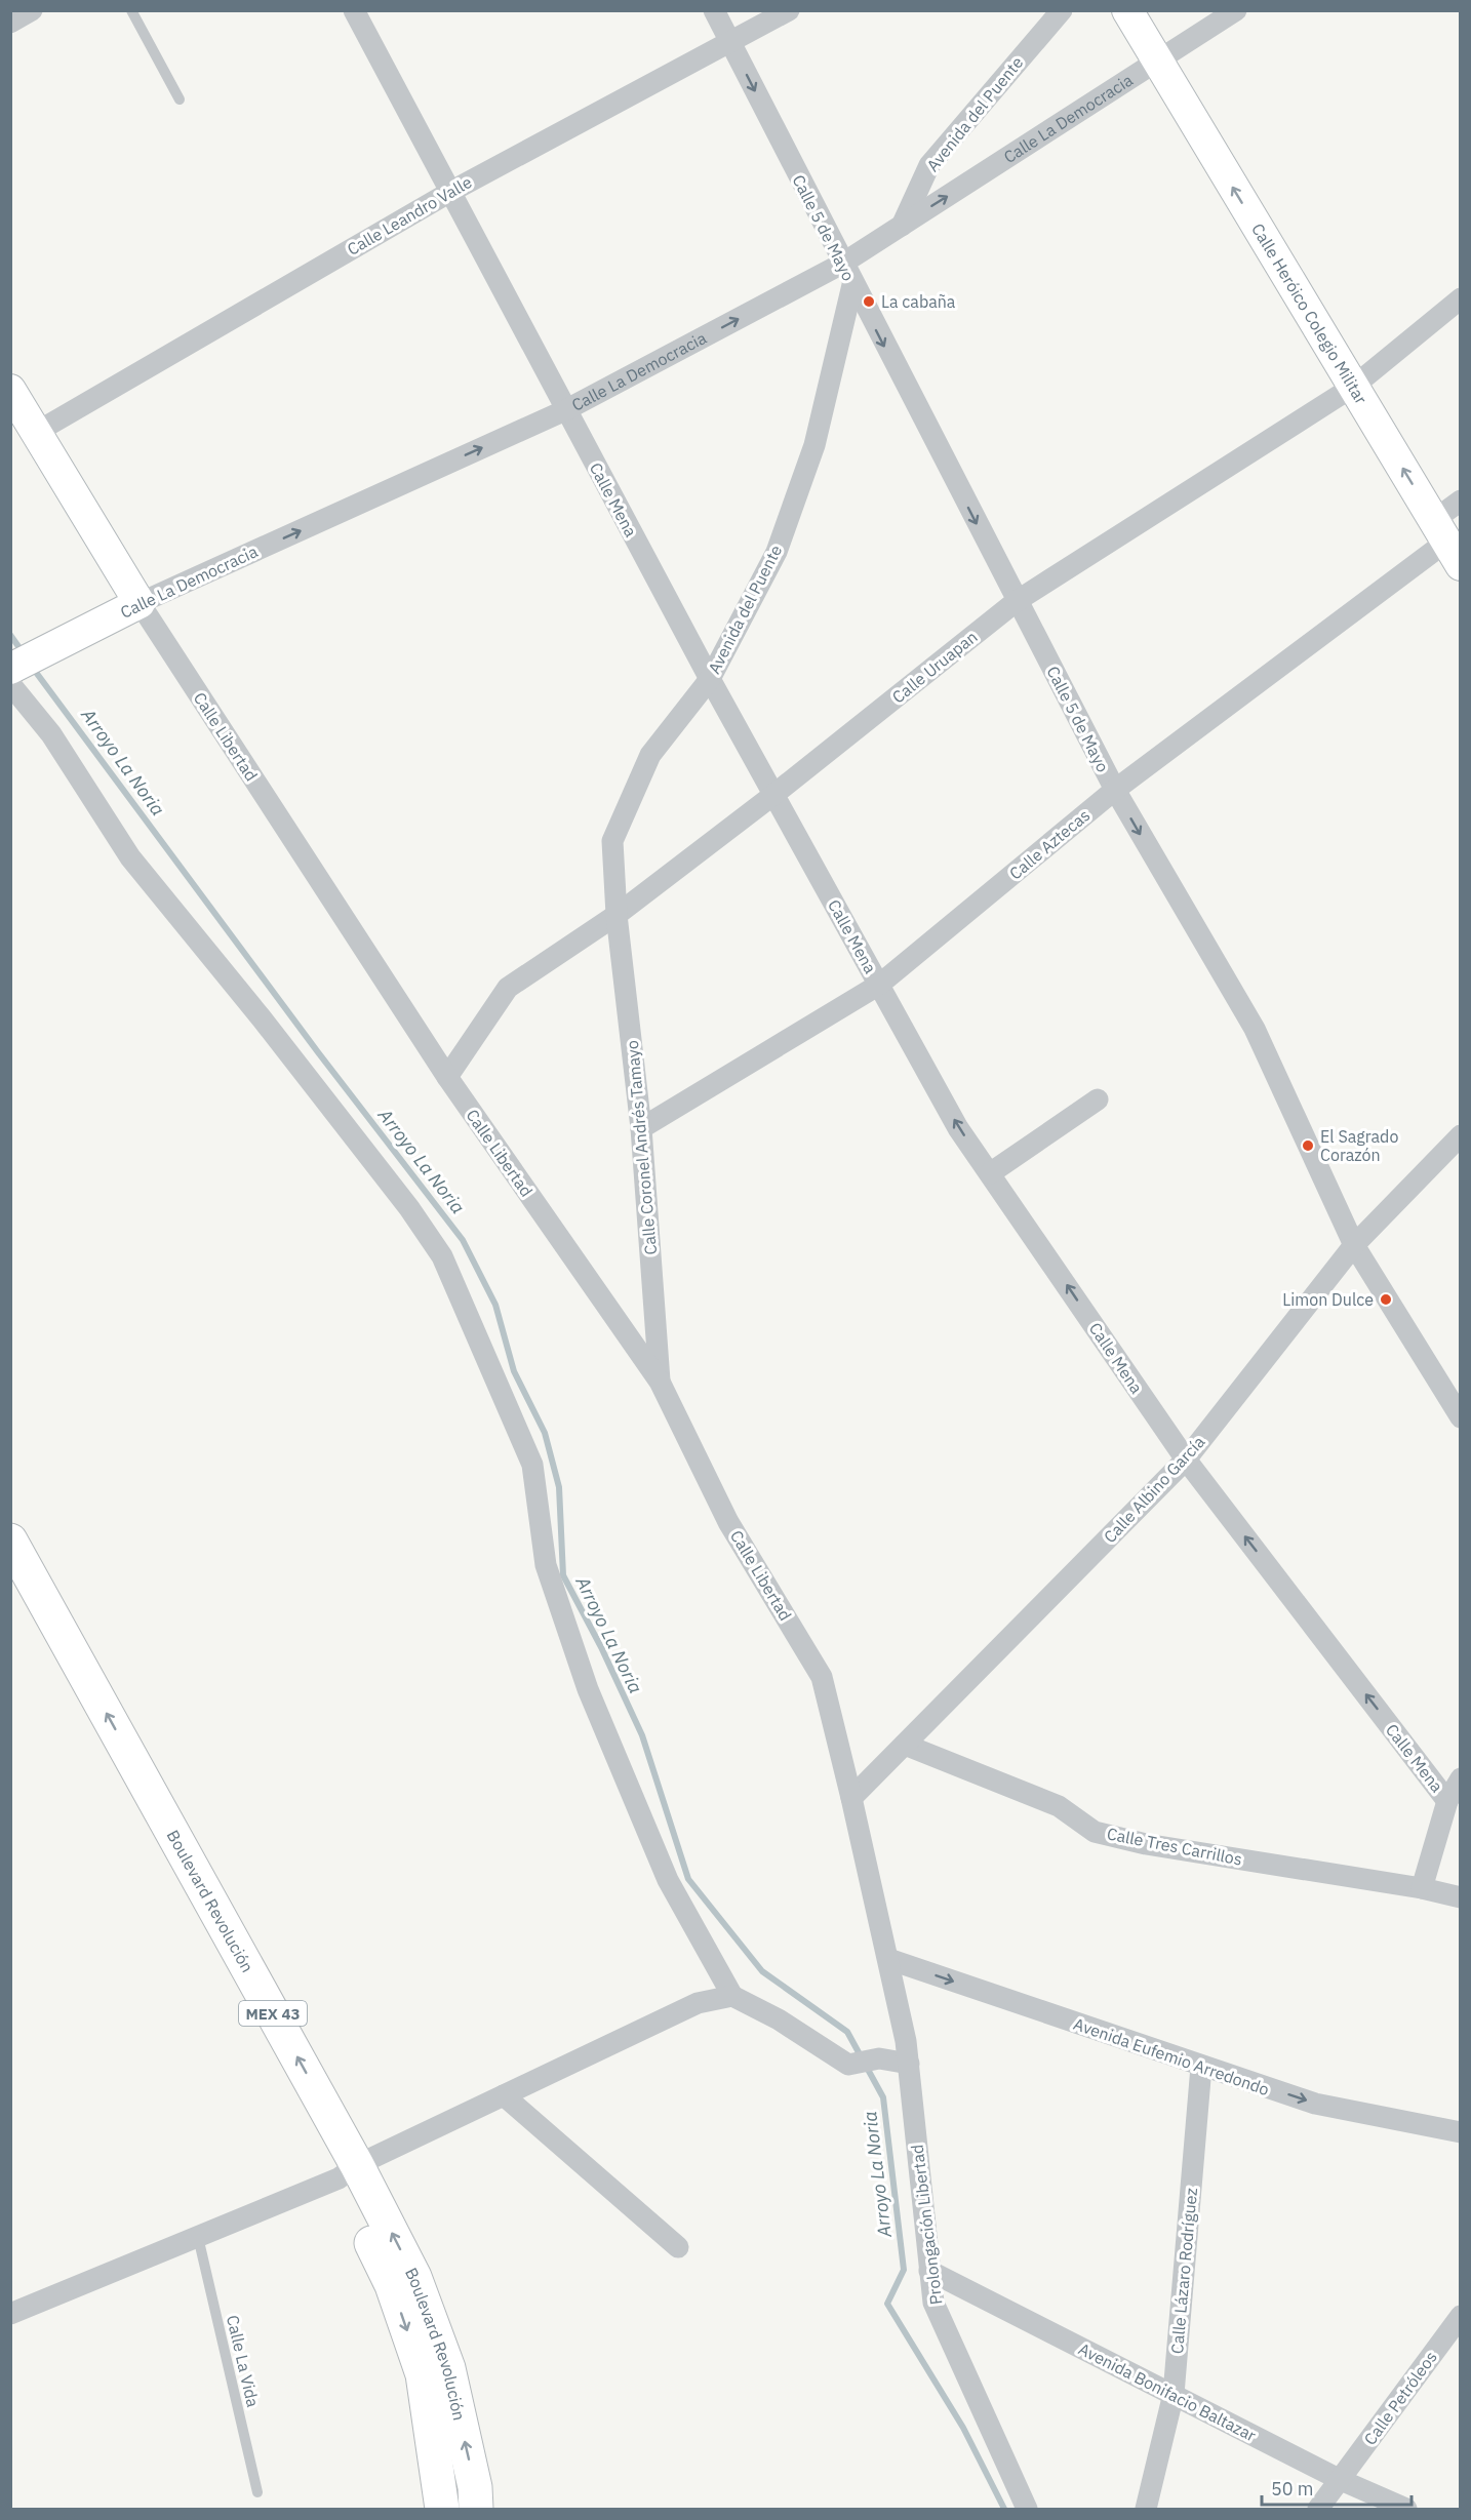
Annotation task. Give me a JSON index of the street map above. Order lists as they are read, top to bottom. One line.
{"streets":{"main road":["Calle La Democracia","Calle Heróico Colegio Militar","Calle Libertad","Boulevard Revolución","MEX 43"],"street":["Avenida del Puente","Calle Leandro Valle","Calle 5 de Mayo","Calle Mena","Calle Uruapan","Calle Aztecas","Calle Coronel Andrés Tamayo","Calle Albino García","Calle Tres Carrillos","Avenida Eufemio Arredondo","Prolongación Libertad","Calle Lázaro Rodríguez","Avenida Bonifacio Baltazar","Calle Petróleos"],"lane":["Calle La Vida"]},"crossings":[["Avenida del Puente","Calle La Democracia"],["Avenida del Puente","Calle 5 de Mayo"],["Avenida del Puente","Calle Mena"],["Avenida del Puente","Calle Uruapan"],["Avenida del Puente","Calle Coronel Andrés Tamayo"],["Calle La Democracia","Calle 5 de Mayo"],["Calle La Democracia","Calle Heróico Colegio Militar"],["Calle La Democracia","Calle Mena"],["Calle La Democracia","Calle Libertad"],["Calle Leandro Valle","Calle 5 de Mayo"],["Calle Leandro Valle","Calle Mena"],["Calle Leandro Valle","Calle Libertad"],["Calle 5 de Mayo","Calle Uruapan"],["Calle 5 de Mayo","Calle Aztecas"],["Calle 5 de Mayo","Calle Albino García"],["Calle Heróico Colegio Militar","Calle Uruapan"],["Calle Heróico Colegio Militar","Calle Aztecas"],["Calle Mena","Calle Uruapan"],["Calle Mena","Calle Aztecas"],["Calle Mena","Calle Albino García"],["Calle Uruapan","Calle Libertad"],["Calle Uruapan","Calle Coronel Andrés Tamayo"],["Calle Libertad","Calle Coronel Andrés Tamayo"],["Calle Libertad","Calle Albino García"],["Calle Libertad","Avenida Eufemio Arredondo"],["Calle Libertad","Prolongación Libertad"],["Calle Aztecas","Calle Coronel Andrés Tamayo"],["Calle Albino García","Calle Tres Carrillos"],["Avenida Eufemio Arredondo","Prolongación Libertad"],["Avenida Eufemio Arredondo","Calle Lázaro Rodríguez"],["Prolongación Libertad","Avenida Bonifacio Baltazar"],["Calle Lázaro Rodríguez","Avenida Bonifacio Baltazar"],["Avenida Bonifacio Baltazar","Calle Petróleos"]],"one_way":["Calle La Democracia","Calle 5 de Mayo","Calle Heróico Colegio Militar","Calle Mena","Avenida Eufemio Arredondo"],"water":["Arroyo La Noria"],"places":["La cabaña","El Sagrado Corazón","Limon Dulce"],"scale_bar":"50 m"}
